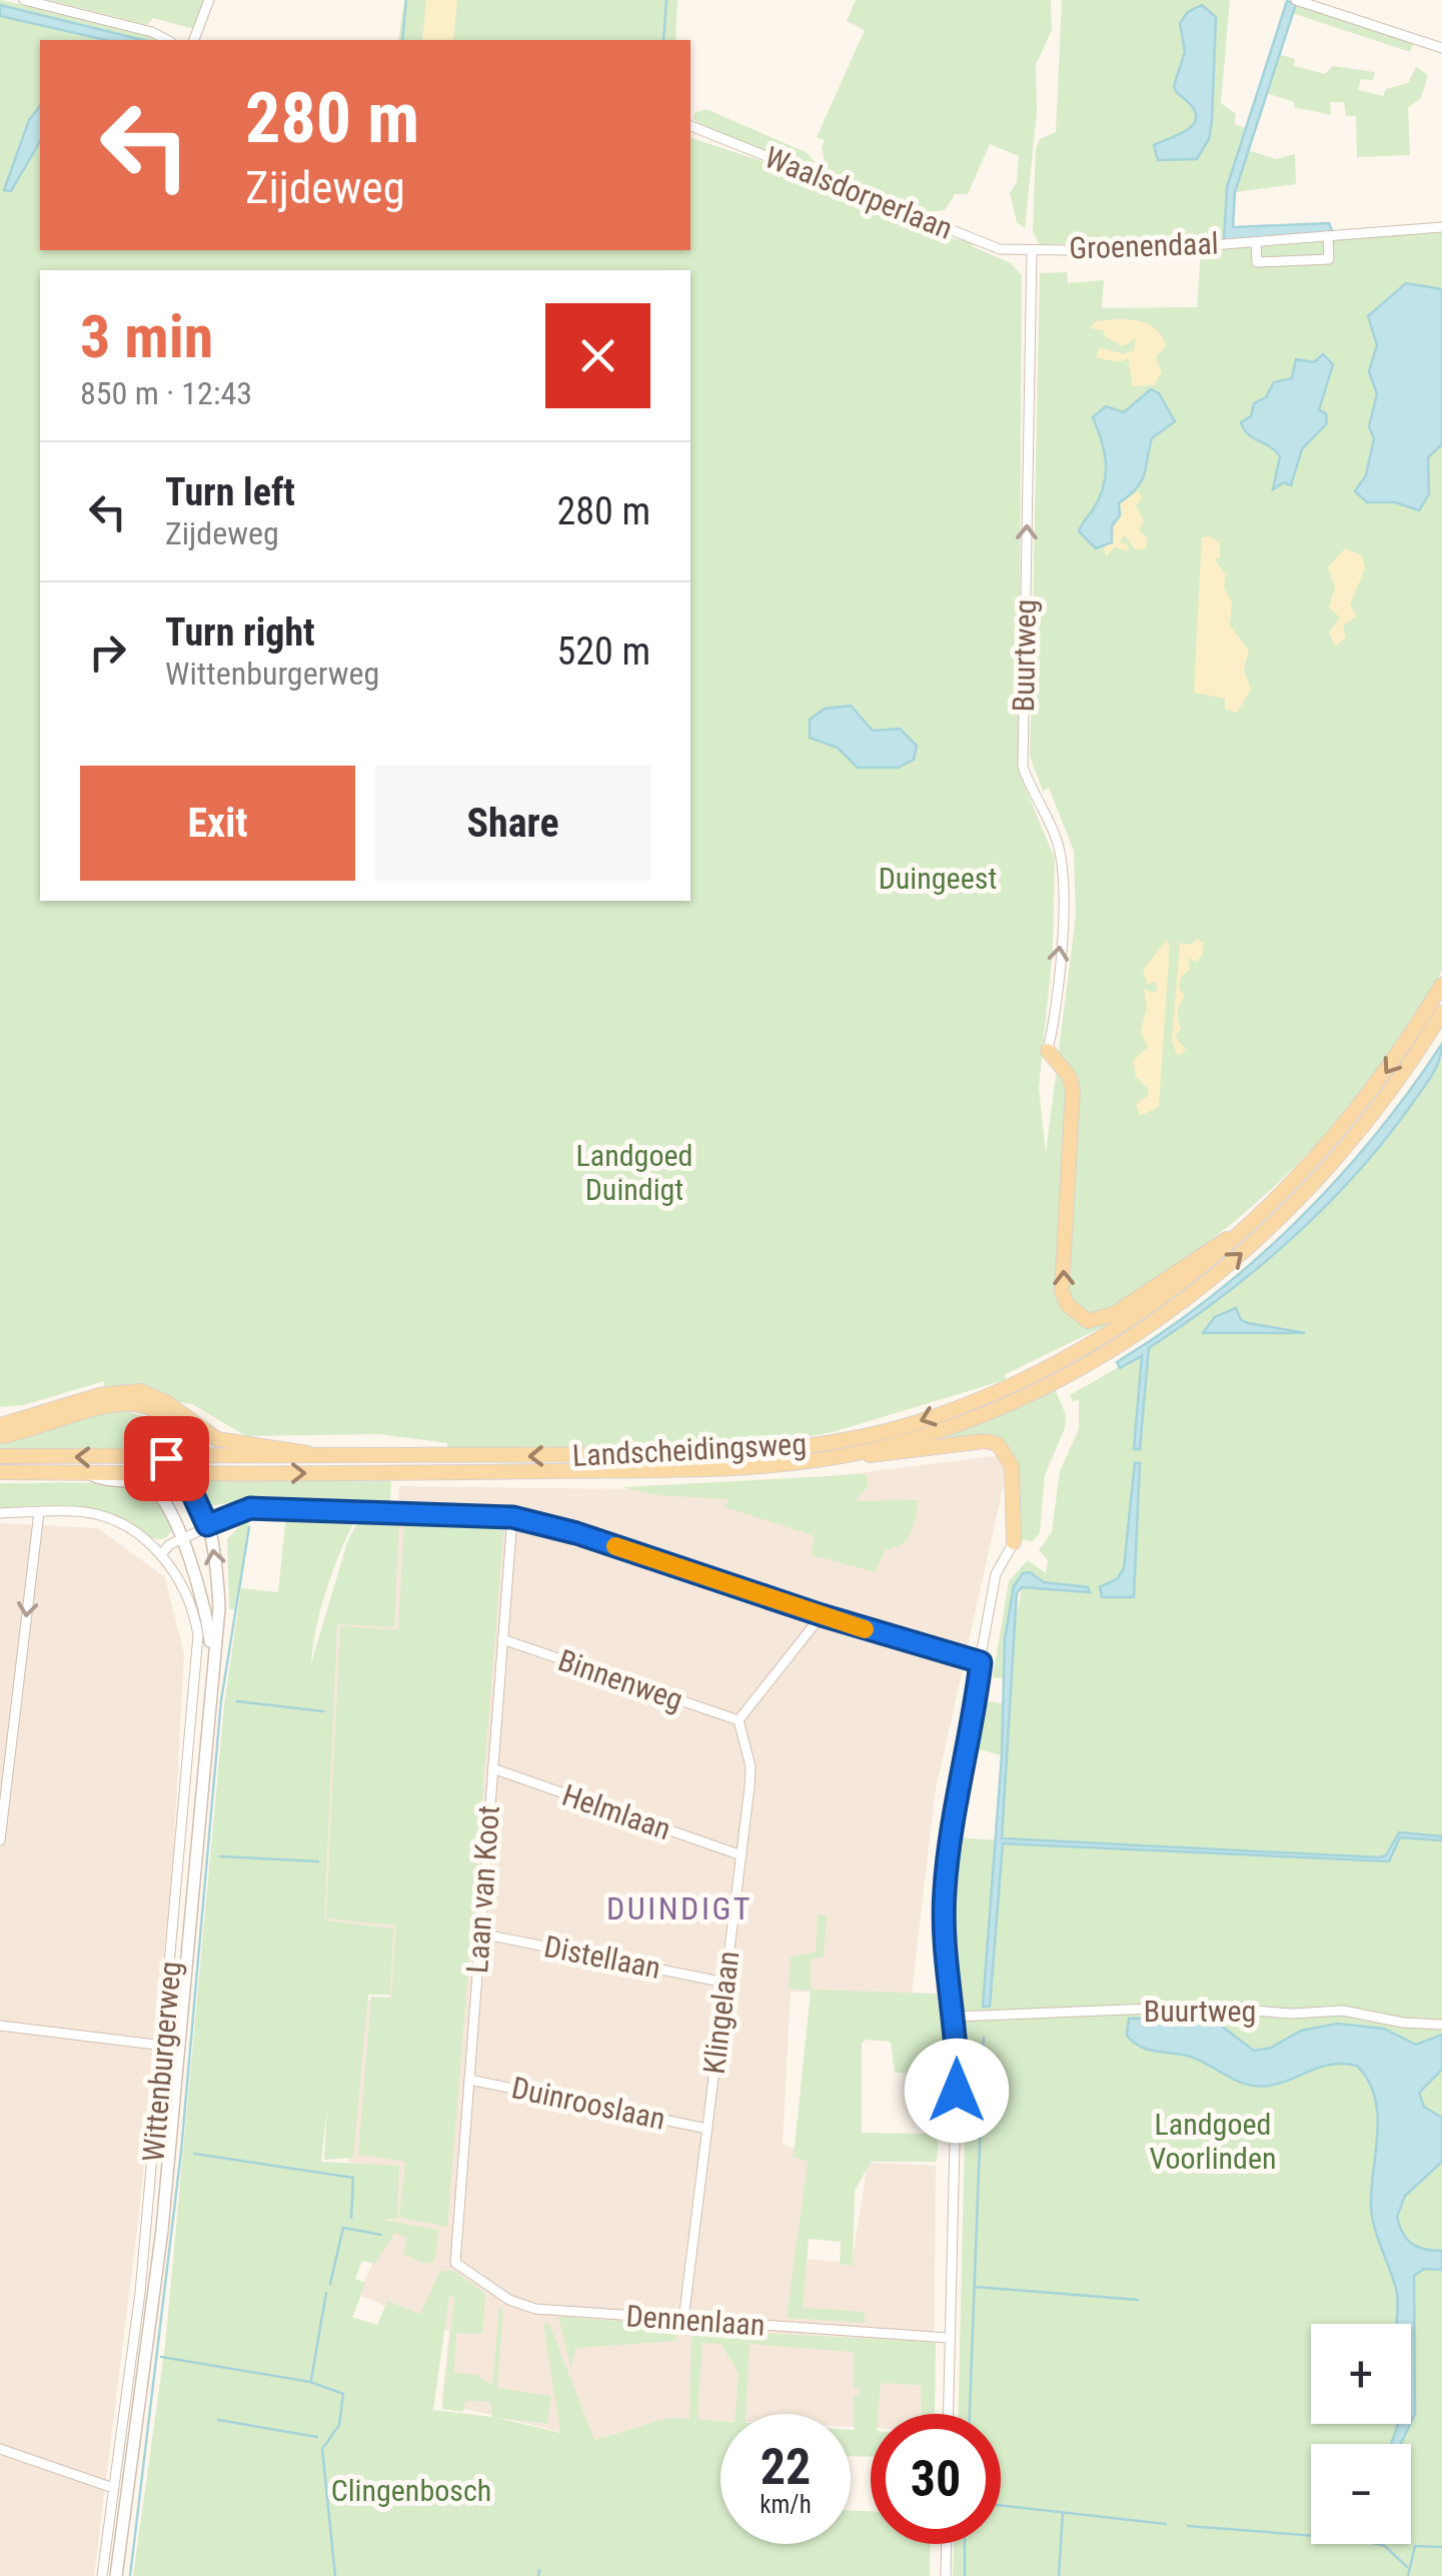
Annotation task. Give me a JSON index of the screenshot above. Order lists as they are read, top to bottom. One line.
{"streets":{"main road":["Landscheidingsweg"],"street":["Waalsdorperlaan","Groenendaal","Buurtweg","Binnenweg","Helmlaan","Laan van Koot","Distellaan","Klingelaan","Wittenburgerweg","Duinrooslaan","Dennenlaan"]},"crossings":[["Waalsdorperlaan","Groenendaal"],["Waalsdorperlaan","Buurtweg"],["Groenendaal","Buurtweg"],["Landscheidingsweg","Wittenburgerweg"],["Binnenweg","Laan van Koot"],["Binnenweg","Klingelaan"],["Helmlaan","Laan van Koot"],["Helmlaan","Klingelaan"],["Laan van Koot","Distellaan"],["Laan van Koot","Duinrooslaan"],["Laan van Koot","Dennenlaan"],["Distellaan","Klingelaan"],["Klingelaan","Duinrooslaan"],["Klingelaan","Dennenlaan"]],"one_way":["Buurtweg"],"districts":["DUINDIGT"],"parks":["Duingeest","Landgoed Duindigt","Landgoed Voorlinden","Clingenbosch"],"page":{"turn":["280 m","Zijdeweg"],"heading":["3 min","850 m · 12:43"],"list":[{"name":"Turn left","note":"Zijdeweg","value":"280 m"},{"name":"Turn right","note":"Wittenburgerweg","value":"520 m"}],"buttons":["Exit","Share"],"map_buttons":["+","−"],"speed":"22 km/h","limit":"30"}}
